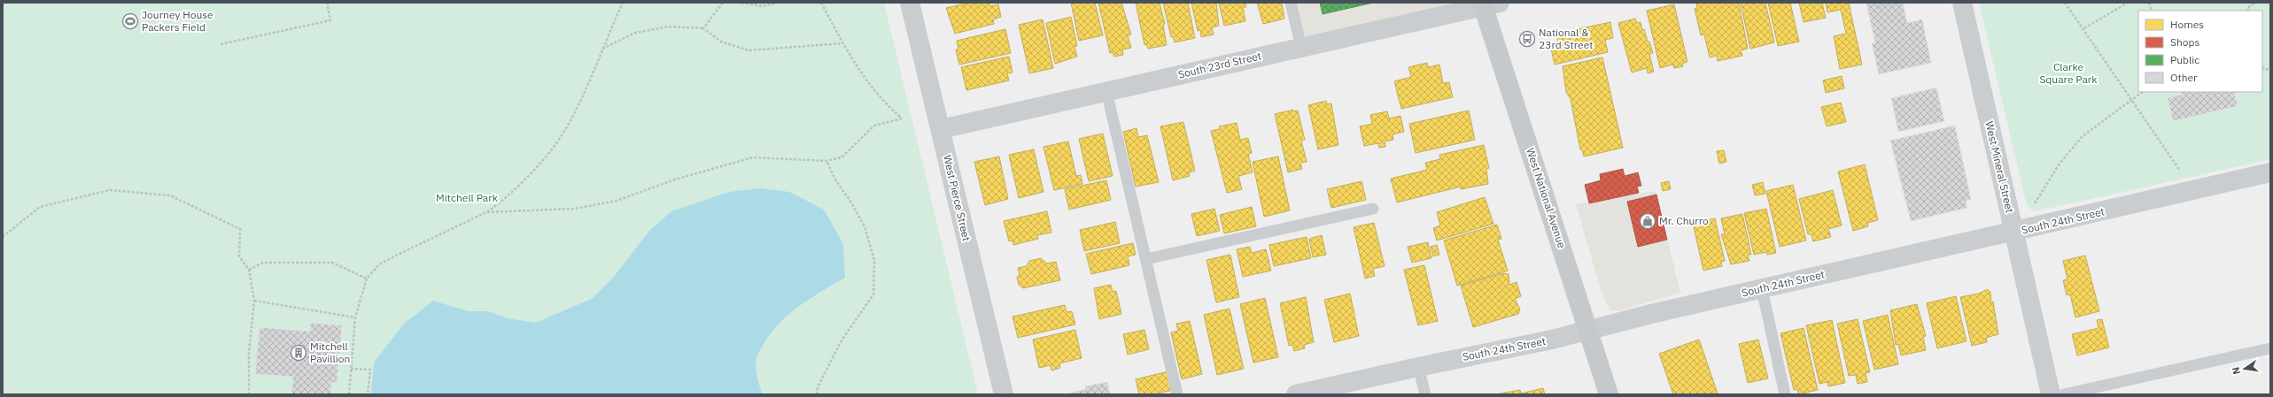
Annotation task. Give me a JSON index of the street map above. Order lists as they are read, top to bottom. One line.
{"streets":{"main road":["West National Avenue"],"street":["South 23rd Street","West Mineral Street","West Pierce Street","South 24th Street"]},"crossings":[["South 23rd Street","West Pierce Street"],["South 23rd Street","West National Avenue"],["West Mineral Street","South 24th Street"],["West National Avenue","South 24th Street"]],"parks":["Clarke Square Park","Mitchell Park"],"places":{"sports":["Journey House Packers Field"],"bus stop":["National & 23rd Street"],"shop":["Mr. Churro"],"building":["Mitchell Pavillion"]},"legend":["Homes","Shops","Public","Other"],"north":"left"}
